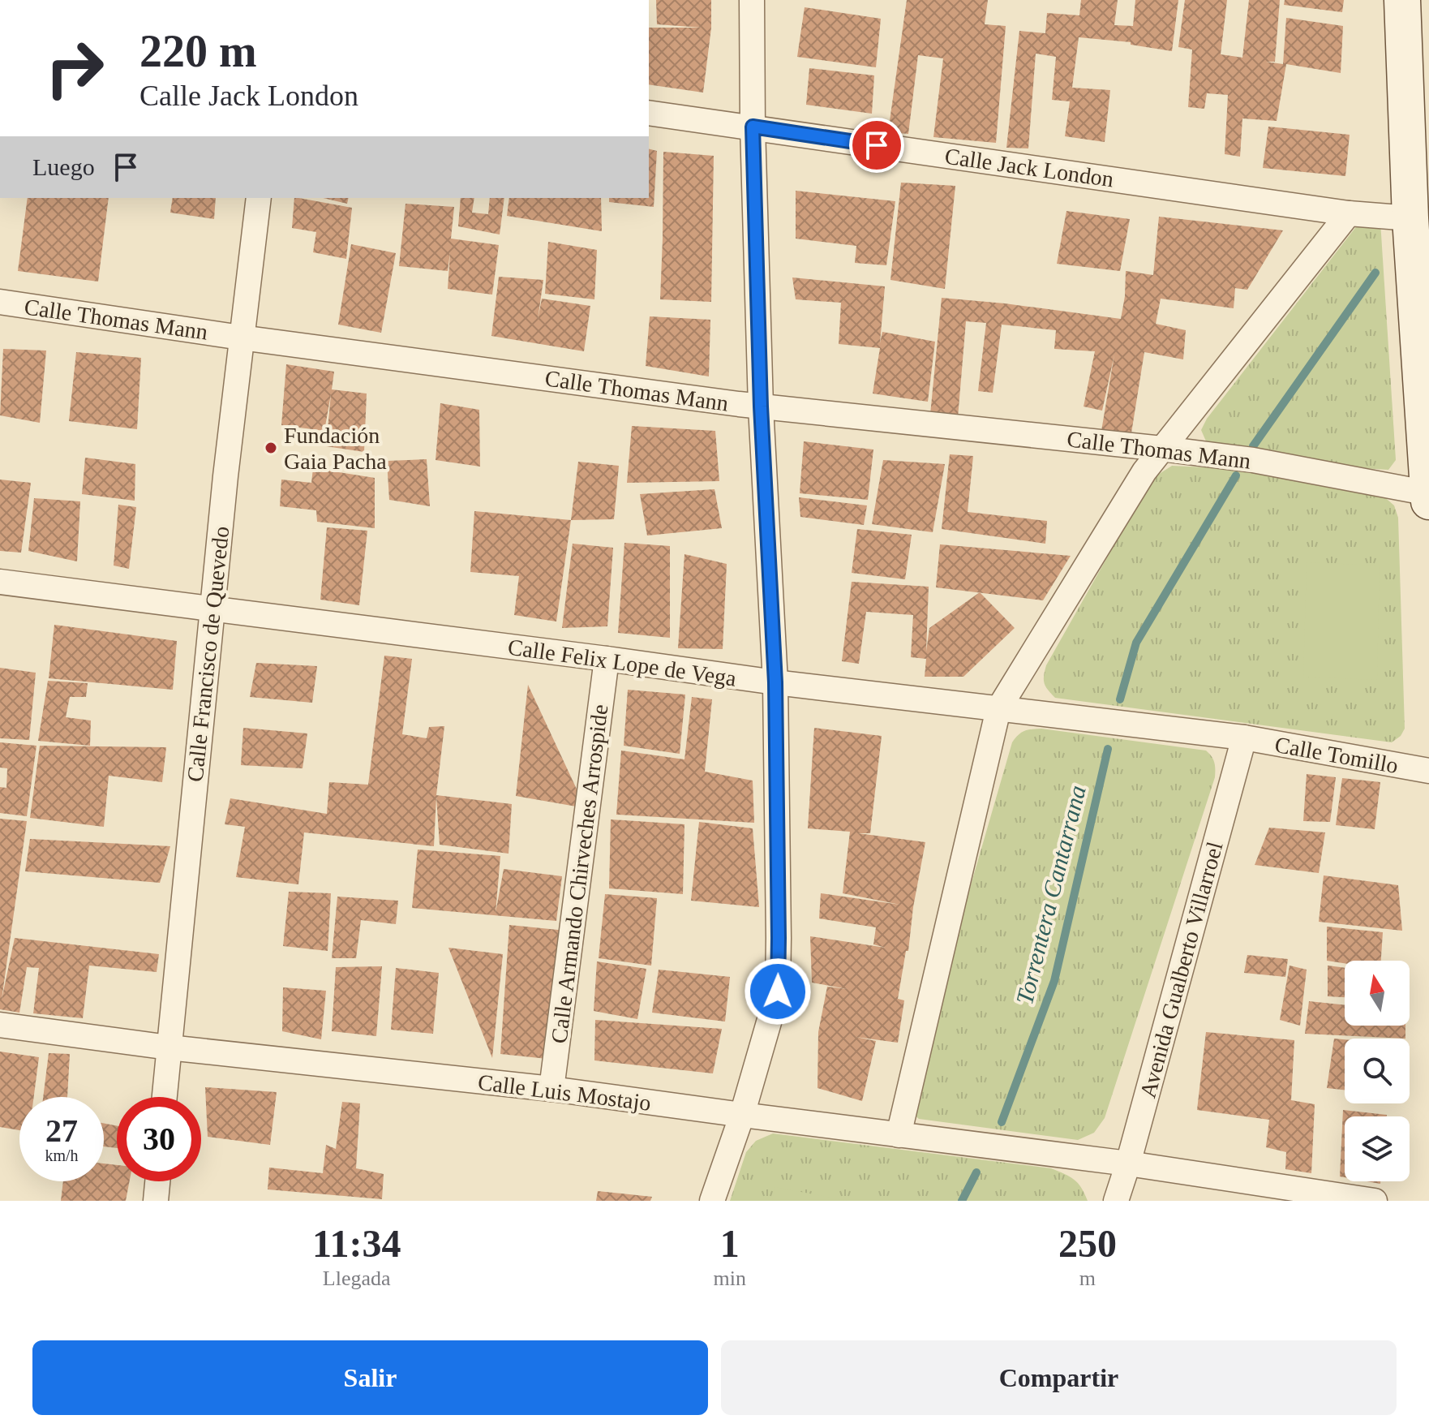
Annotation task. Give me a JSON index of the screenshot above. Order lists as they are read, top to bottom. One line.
{"streets":{"street":["Calle Jack London","Calle Thomas Mann","Calle Francisco de Quevedo","Calle Felix Lope de Vega","Calle Tomillo","Calle Armando Chirveches Arrospide","Avenida Gualberto Villarroel","Calle Luis Mostajo"]},"crossings":[["Calle Thomas Mann","Calle Francisco de Quevedo"],["Calle Francisco de Quevedo","Calle Felix Lope de Vega"],["Calle Francisco de Quevedo","Calle Luis Mostajo"],["Calle Felix Lope de Vega","Calle Tomillo"],["Calle Felix Lope de Vega","Calle Armando Chirveches Arrospide"],["Calle Felix Lope de Vega","Avenida Gualberto Villarroel"],["Calle Tomillo","Avenida Gualberto Villarroel"],["Calle Armando Chirveches Arrospide","Calle Luis Mostajo"],["Avenida Gualberto Villarroel","Calle Luis Mostajo"]],"water":["Torrentera Cantarrana"],"places":["Fundación Gaia Pacha"],"north":"top","page":{"turn":["220 m","Calle Jack London"],"then":"Luego","speed":"27 km/h","limit":"30","eta":["11:34","Llegada","1","min","250","m"],"buttons":["Salir","Compartir"]}}
